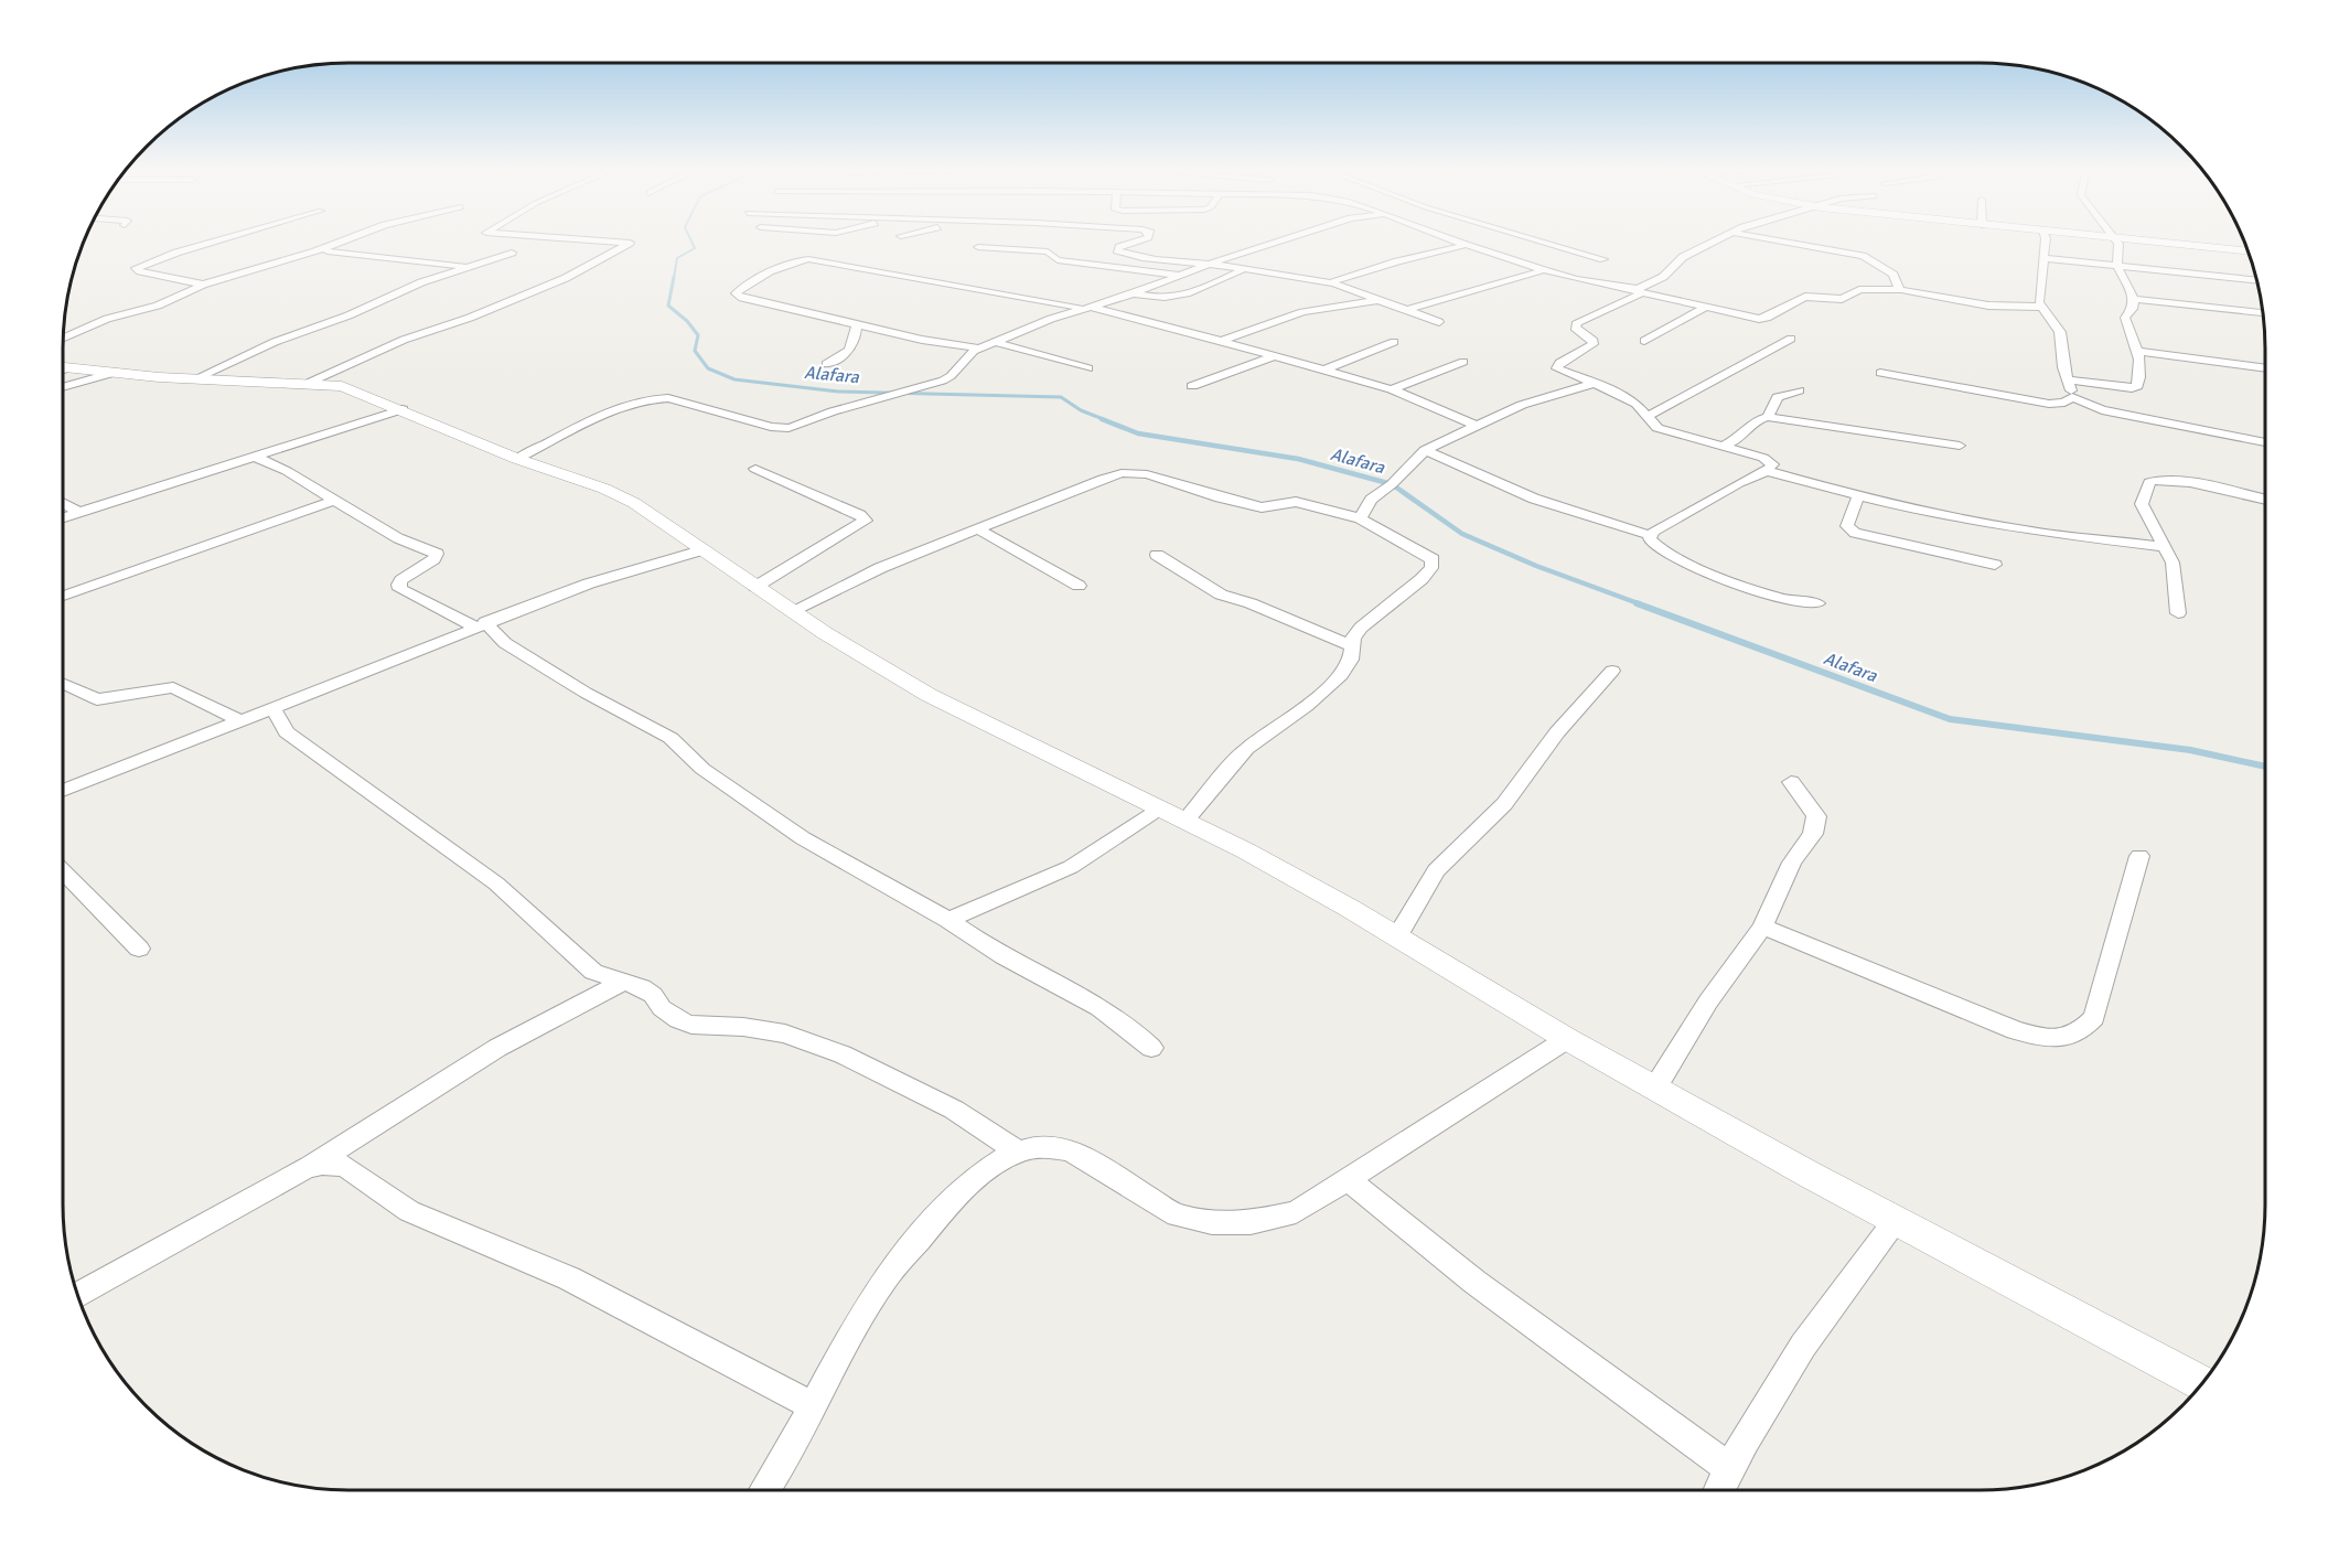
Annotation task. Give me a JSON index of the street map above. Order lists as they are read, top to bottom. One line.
{"water":["Alafara"]}
